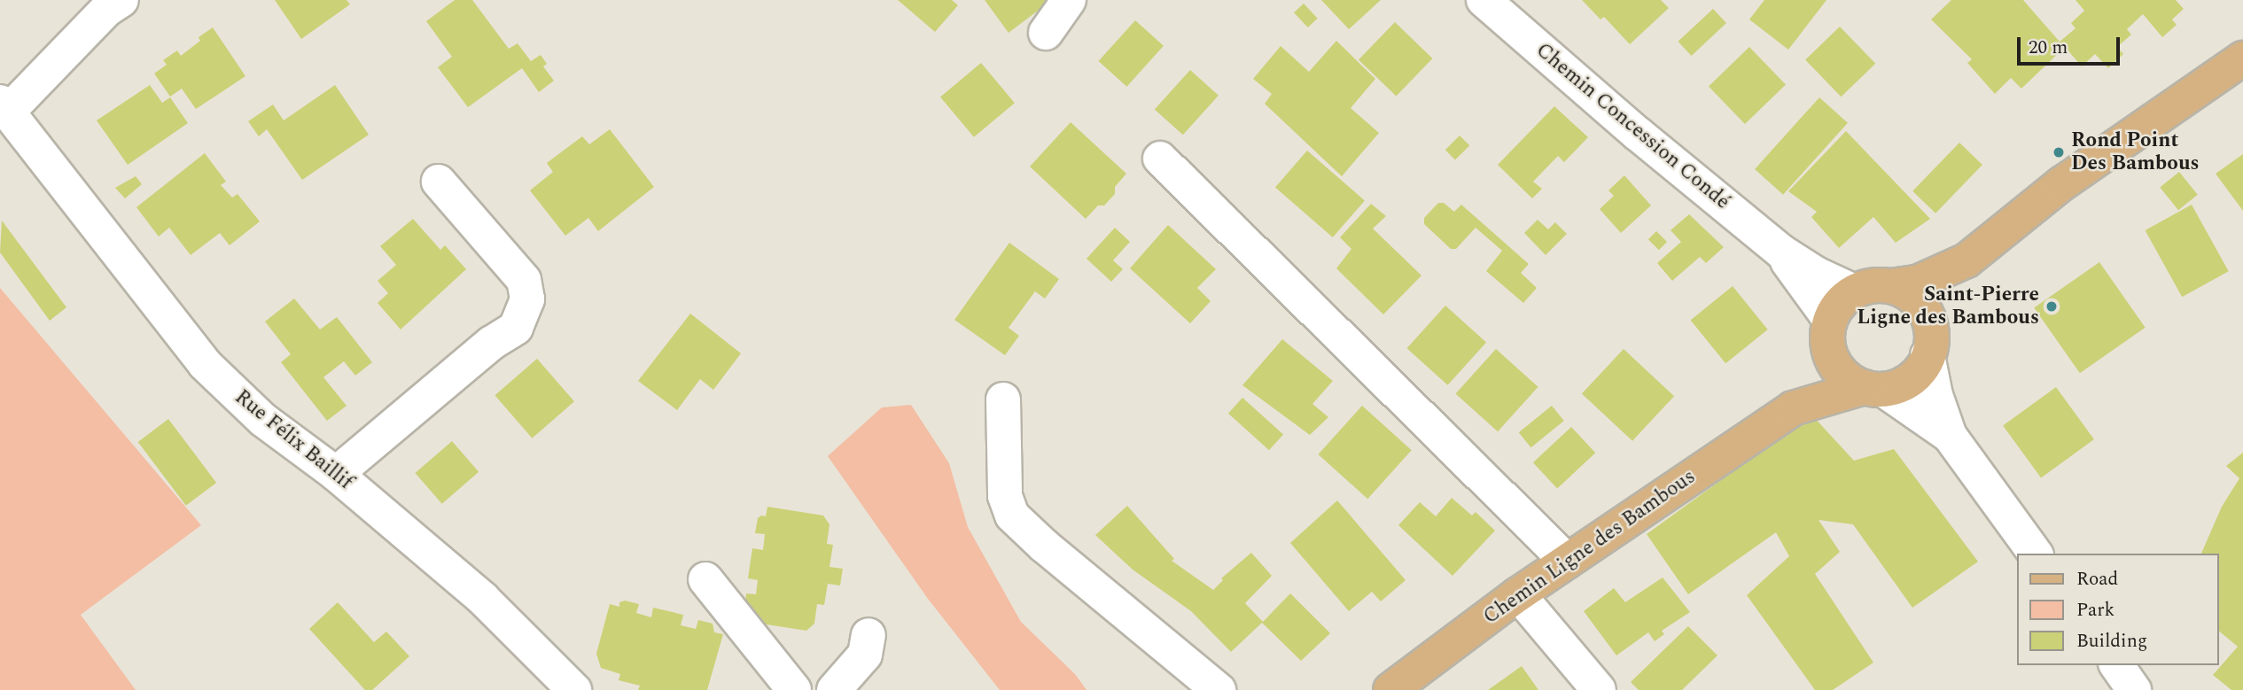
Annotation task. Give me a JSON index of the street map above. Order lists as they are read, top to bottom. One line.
{"streets":{"main road":["Chemin Ligne des Bambous"],"street":["Chemin Concession Condé","Rue Félix Baillif"]},"crossings":[["Chemin Concession Condé","Chemin Ligne des Bambous"]],"places":["Rond Point Des Bambous","Saint-Pierre Ligne des Bambous"],"legend":["Road","Park","Building"],"scale_bar":"20 m"}
